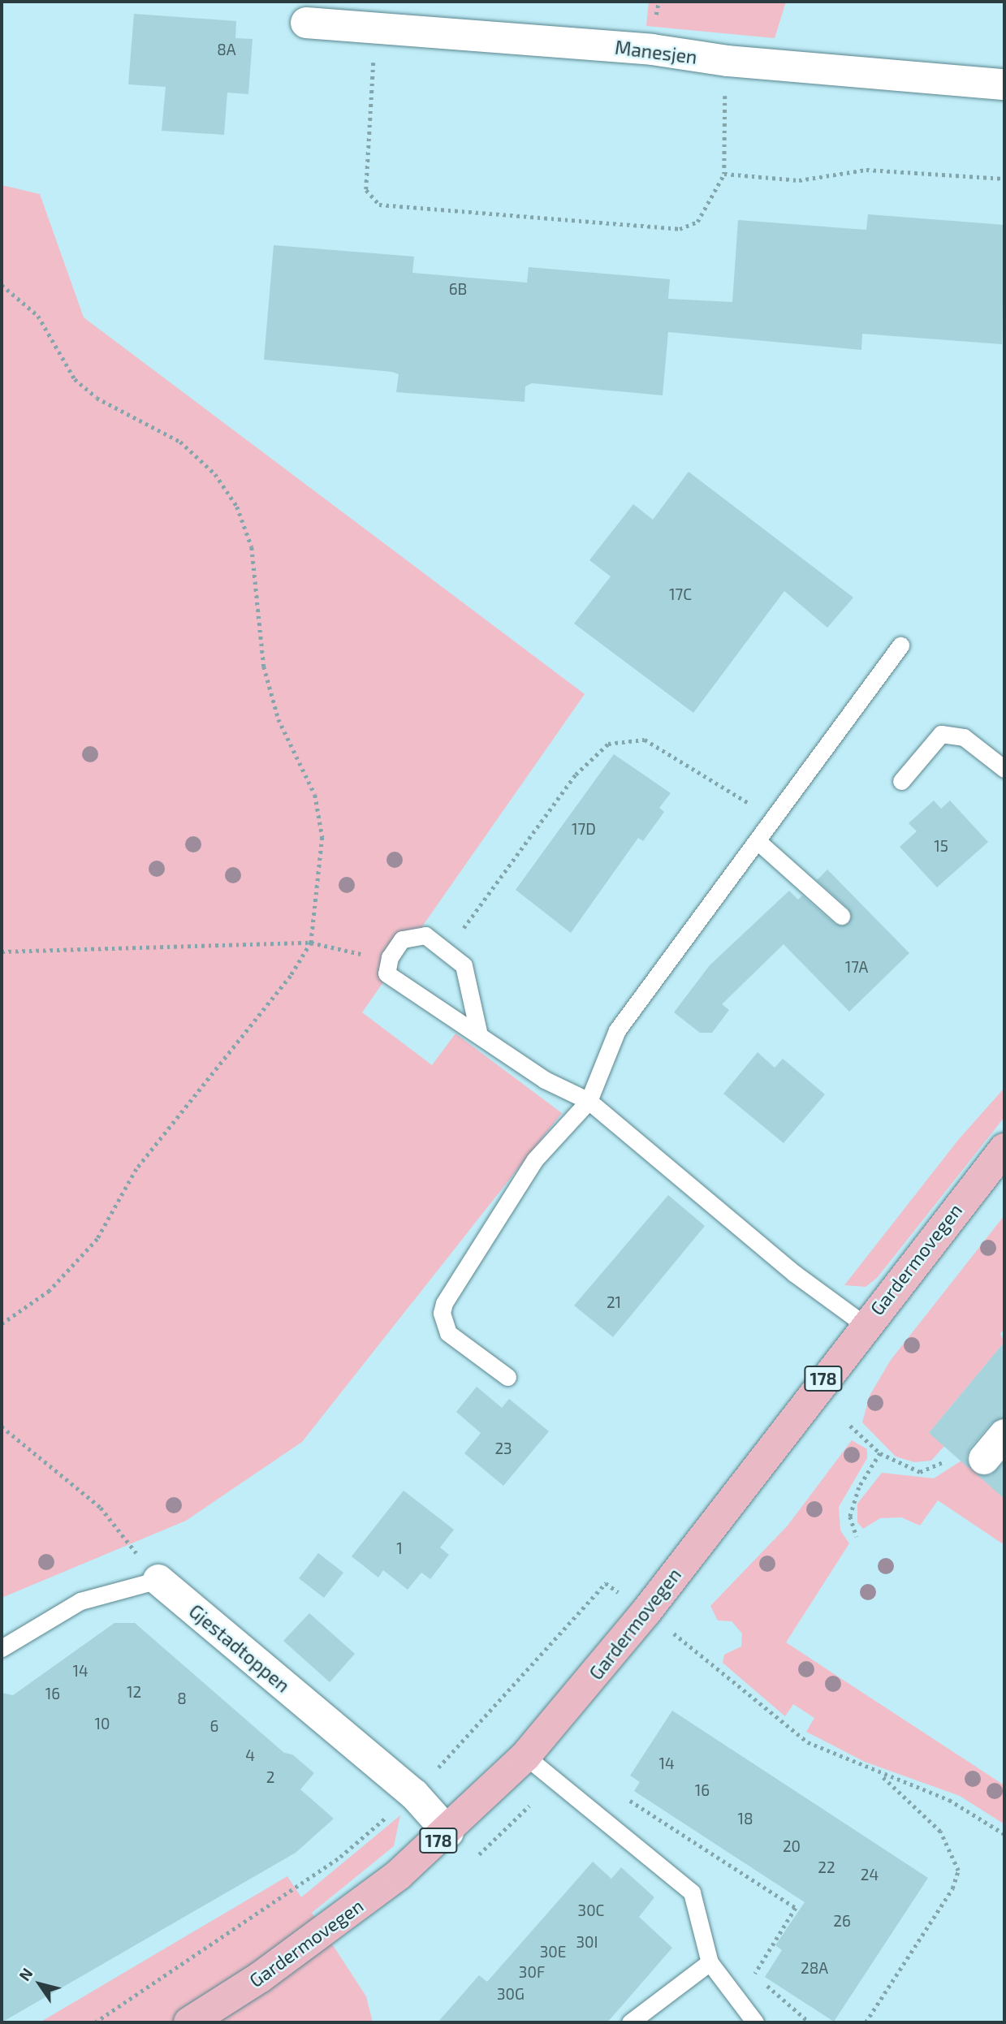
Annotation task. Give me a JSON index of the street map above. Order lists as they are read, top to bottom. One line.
{"streets":{"main road":["Gardermovegen","178"],"street":["Manesjen","Gjestadtoppen"]},"crossings":[["Gardermovegen","Gjestadtoppen"]],"house_numbers":["8A","6B","17C","17D","15","17A","21","23","1","14","12","16","8","10","6","4","14","2","16","18","20","22","24","30C","26","30I","30E","28A","30F","30G"],"north":"top left"}
